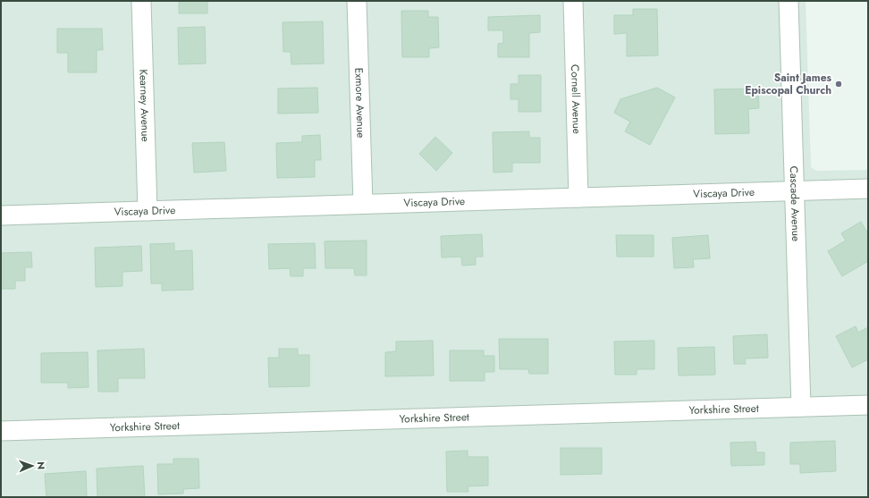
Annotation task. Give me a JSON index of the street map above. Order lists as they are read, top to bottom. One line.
{"streets":{"street":["Cornell Avenue","Exmore Avenue","Kearney Avenue","Viscaya Drive","Cascade Avenue","Yorkshire Street"]},"crossings":[["Cornell Avenue","Viscaya Drive"],["Exmore Avenue","Viscaya Drive"],["Kearney Avenue","Viscaya Drive"],["Viscaya Drive","Cascade Avenue"],["Cascade Avenue","Yorkshire Street"]],"places":["Saint James Episcopal Church"],"north":"right"}
